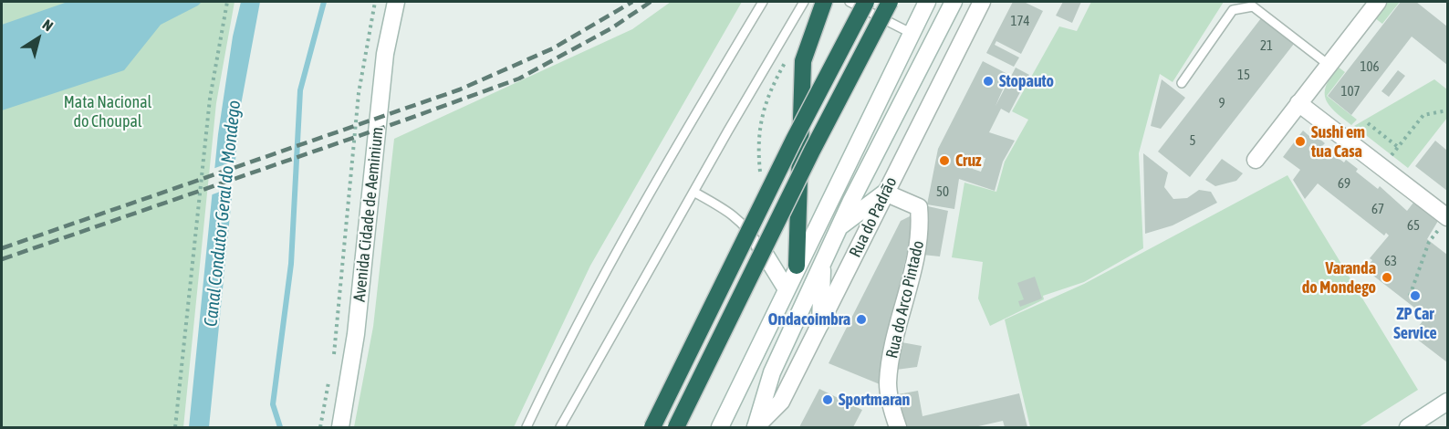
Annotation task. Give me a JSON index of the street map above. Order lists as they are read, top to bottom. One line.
{"streets":{"street":["Avenida Cidade de Aeminium","Rua do Padrão","Rua do Arco Pintado"]},"crossings":[["Rua do Padrão","Rua do Arco Pintado"]],"water":["Canal Condutor Geral do Mondego"],"parks":["Mata Nacional do Choupal"],"places":["Stopauto","Sushi em tua Casa","Cruz","Varanda do Mondego","ZP Car Service","Ondacoimbra","Sportmaran"],"house_numbers":["174","21","106","15","107","9","5","69","50","67","65","63"],"north":"top right"}
